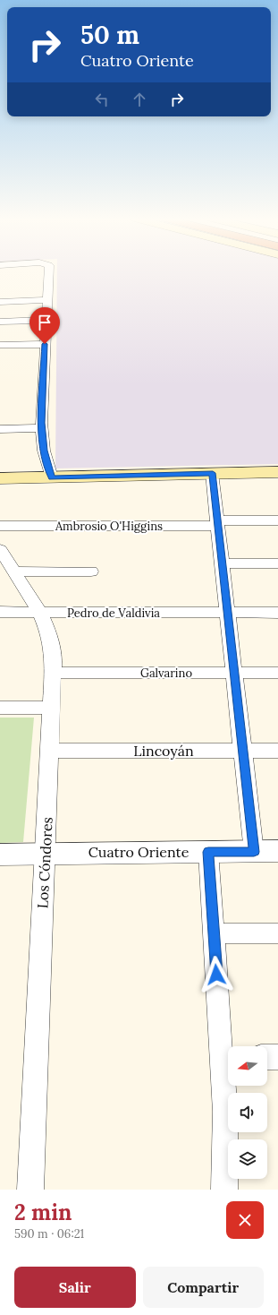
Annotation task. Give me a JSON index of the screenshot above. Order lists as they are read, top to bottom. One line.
{"streets":{"street":["Ambrosio O'Higgins","Pedro de Valdivia","Galvarino","Lincoyán","Cuatro Oriente","Los Cóndores"]},"crossings":[["Pedro de Valdivia","Los Cóndores"],["Galvarino","Los Cóndores"],["Lincoyán","Los Cóndores"],["Cuatro Oriente","Los Cóndores"]],"north":"left","page":{"turn":["50 m","Cuatro Oriente"],"heading":["2 min","590 m · 06:21"],"buttons":["Salir","Compartir"]}}
